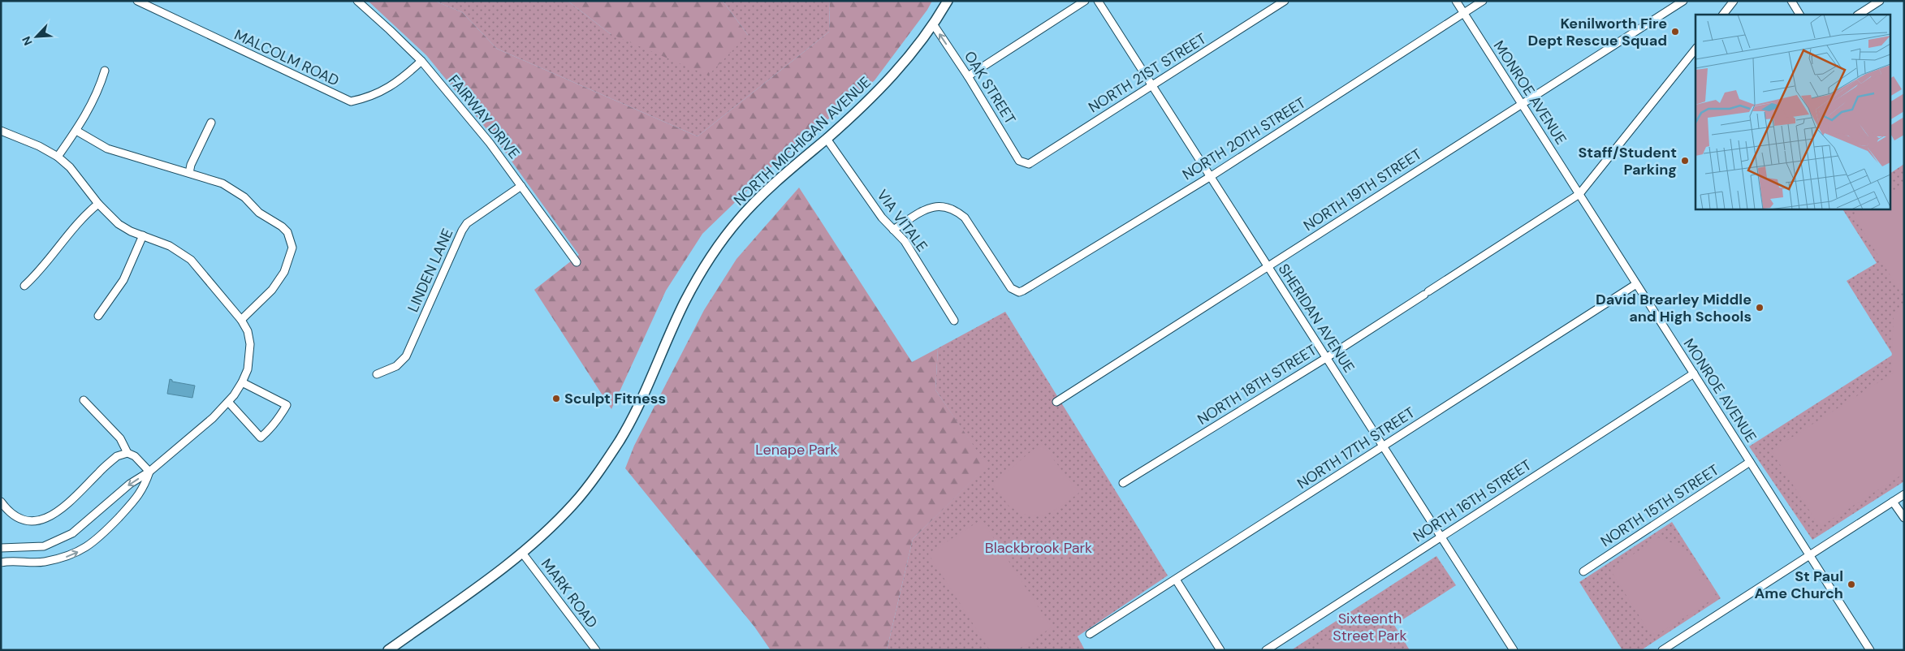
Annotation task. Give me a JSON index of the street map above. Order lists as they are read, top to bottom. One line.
{"streets":{"street":["MALCOLM ROAD","NORTH 21ST STREET","OAK STREET","MONROE AVENUE","FAIRWAY DRIVE","NORTH 20TH STREET","NORTH MICHIGAN AVENUE","NORTH 19TH STREET","VIA VITALE","LINDEN LANE","SHERIDAN AVENUE","NORTH 18TH STREET","NORTH 17TH STREET","NORTH 16TH STREET","NORTH 15TH STREET","MARK ROAD"]},"crossings":[["MALCOLM ROAD","FAIRWAY DRIVE"],["NORTH 21ST STREET","OAK STREET"],["NORTH 21ST STREET","SHERIDAN AVENUE"],["OAK STREET","NORTH MICHIGAN AVENUE"],["MONROE AVENUE","NORTH 20TH STREET"],["MONROE AVENUE","NORTH 19TH STREET"],["MONROE AVENUE","NORTH 18TH STREET"],["MONROE AVENUE","NORTH 17TH STREET"],["MONROE AVENUE","NORTH 16TH STREET"],["MONROE AVENUE","NORTH 15TH STREET"],["FAIRWAY DRIVE","LINDEN LANE"],["NORTH 20TH STREET","VIA VITALE"],["NORTH 20TH STREET","SHERIDAN AVENUE"],["NORTH MICHIGAN AVENUE","VIA VITALE"],["NORTH MICHIGAN AVENUE","MARK ROAD"],["NORTH 19TH STREET","SHERIDAN AVENUE"],["SHERIDAN AVENUE","NORTH 18TH STREET"],["SHERIDAN AVENUE","NORTH 17TH STREET"],["SHERIDAN AVENUE","NORTH 16TH STREET"]],"one_way":["OAK STREET"],"parks":["Lenape Park","Blackbrook Park","Sixteenth Street Park"],"places":["Kenilworth Fire Dept Rescue Squad","Staff/Student Parking","David Brearley Middle and High Schools","Sculpt Fitness","St Paul Ame Church"],"north":"bottom left"}
